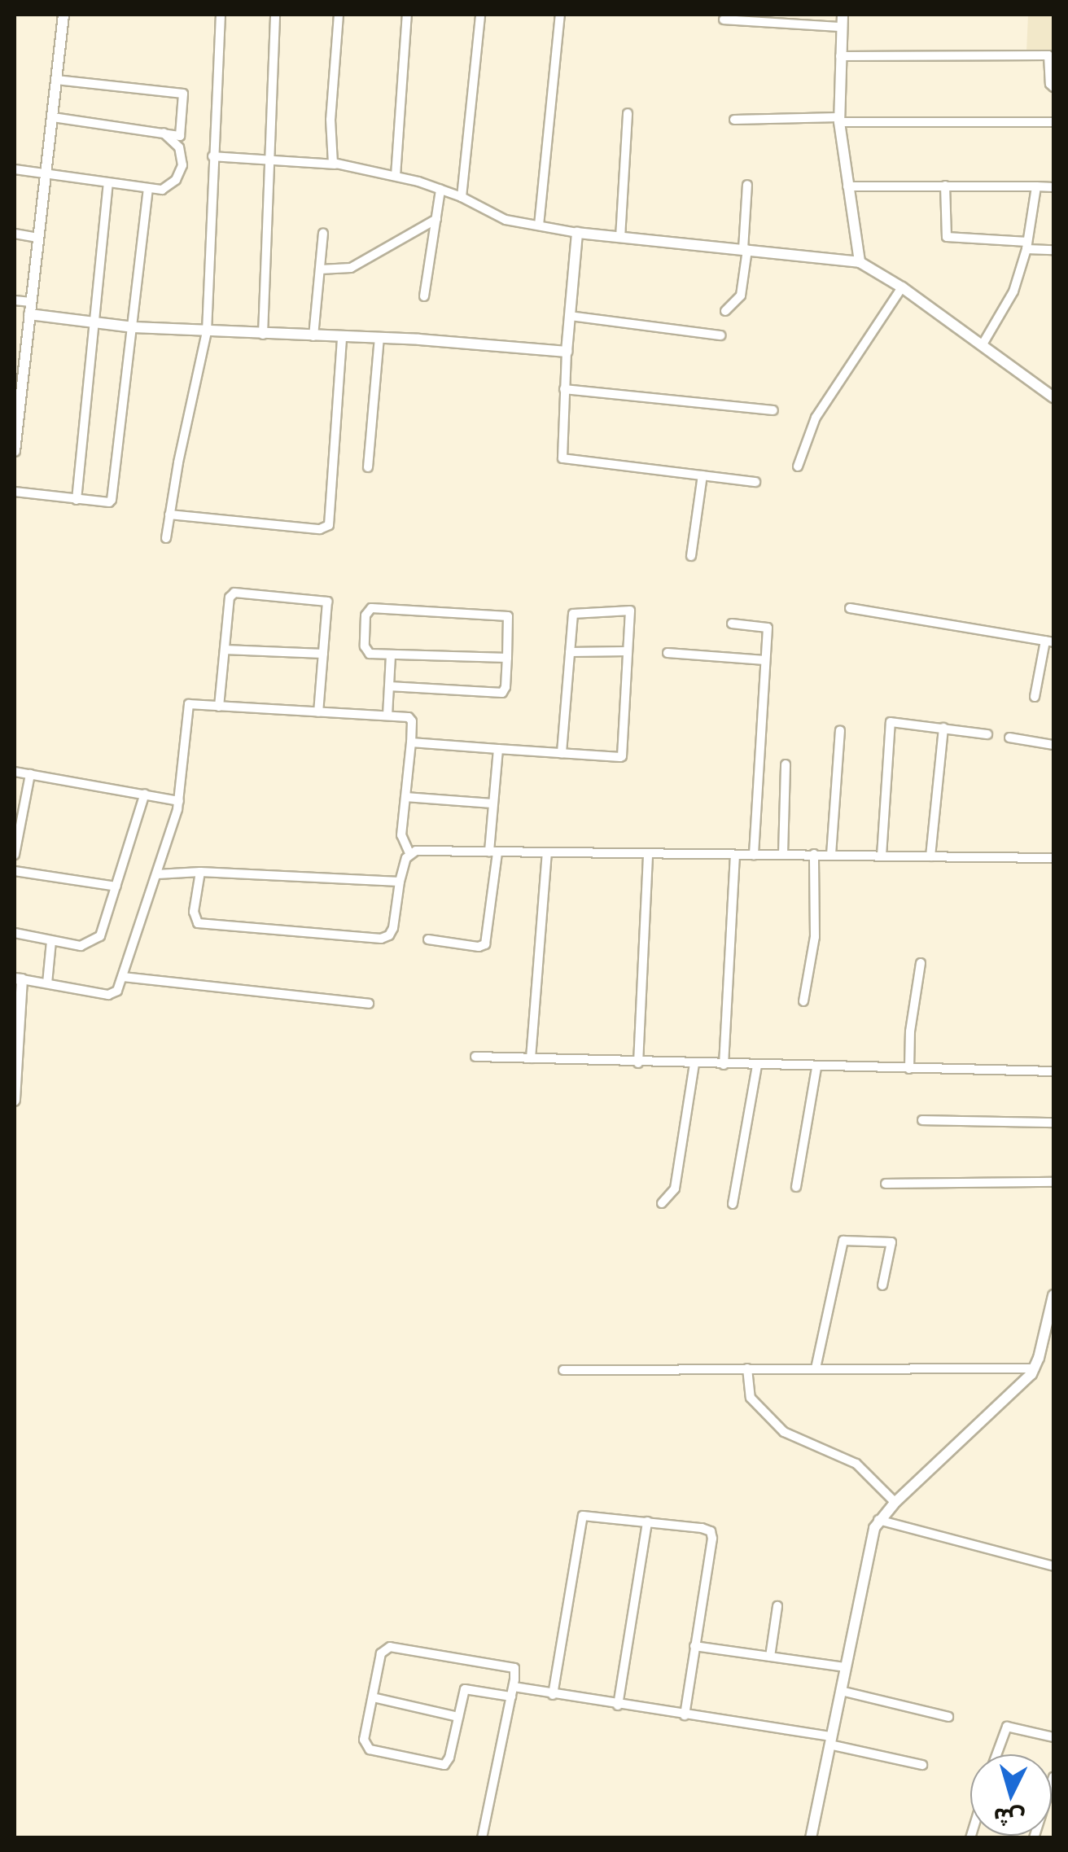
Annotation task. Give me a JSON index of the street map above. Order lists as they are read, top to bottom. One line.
{"north":"bottom"}
